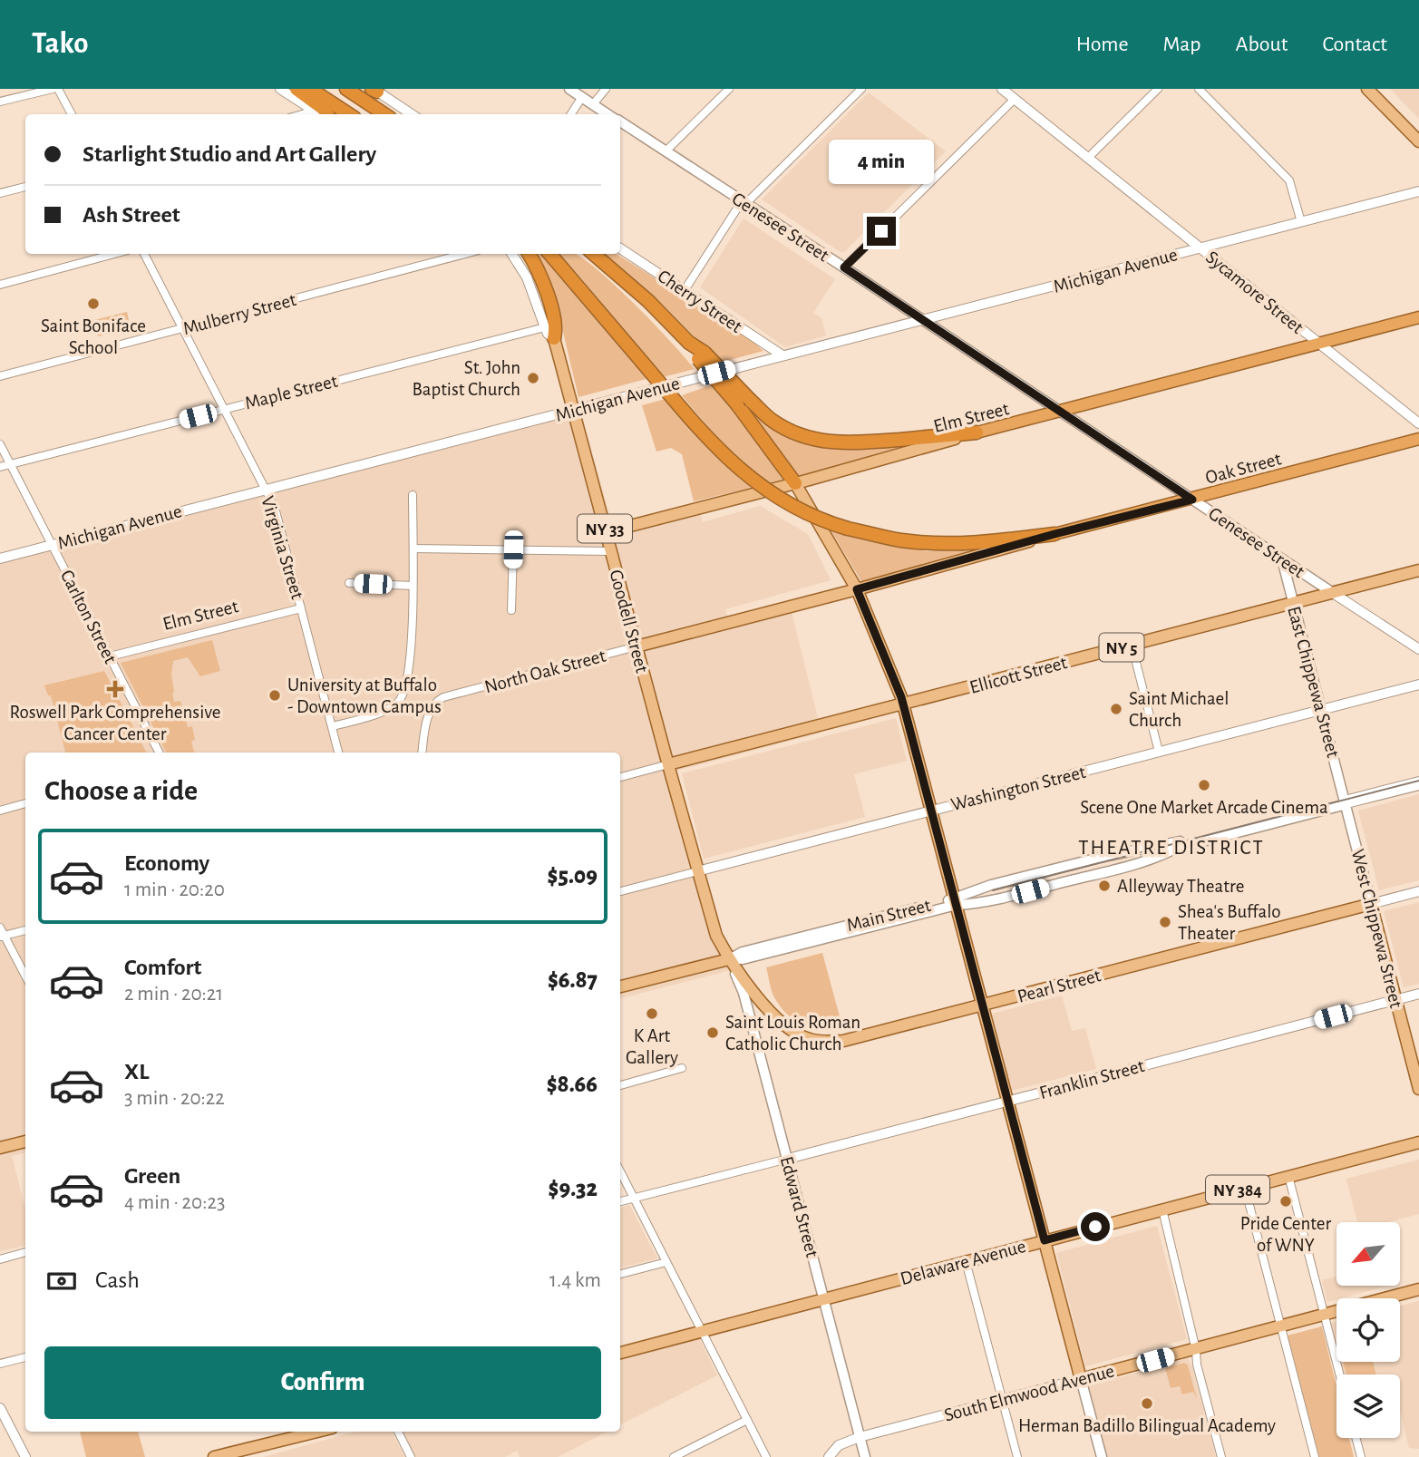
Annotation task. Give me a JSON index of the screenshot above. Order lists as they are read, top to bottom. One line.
{"streets":{"highway":["Elm Street","Oak Street","NY 33"],"main road":["Genesee Street","Goodell Street","NY 5","North Oak Street","Ellicott Street","East Chippewa Street","Main Street","West Chippewa Street","Pearl Street","NY 384","Edward Street","Delaware Avenue","South Elmwood Avenue"],"street":["Michigan Avenue","Sycamore Street","Cherry Street","Mulberry Street","Maple Street","Virginia Street","Carlton Street","Washington Street","Franklin Street"]},"crossings":[["Genesee Street","Michigan Avenue"],["Genesee Street","Elm Street"],["Genesee Street","Oak Street"],["Genesee Street","Ellicott Street"],["Genesee Street","East Chippewa Street"],["Michigan Avenue","Sycamore Street"],["Michigan Avenue","Cherry Street"],["Michigan Avenue","Virginia Street"],["Michigan Avenue","Carlton Street"],["Michigan Avenue","Goodell Street"],["Sycamore Street","Elm Street"],["Mulberry Street","Virginia Street"],["Maple Street","Virginia Street"],["Maple Street","Carlton Street"],["Maple Street","Goodell Street"],["Elm Street","Virginia Street"],["Elm Street","Carlton Street"],["Elm Street","Goodell Street"],["Oak Street","North Oak Street"],["NY 33","Goodell Street"],["Goodell Street","North Oak Street"],["Goodell Street","Ellicott Street"],["Goodell Street","Washington Street"],["Goodell Street","Pearl Street"],["Goodell Street","Edward Street"],["Ellicott Street","East Chippewa Street"],["East Chippewa Street","Washington Street"],["East Chippewa Street","Main Street"],["East Chippewa Street","West Chippewa Street"],["Main Street","West Chippewa Street"],["West Chippewa Street","Pearl Street"],["West Chippewa Street","Franklin Street"],["Pearl Street","Edward Street"],["Franklin Street","Edward Street"],["Edward Street","Delaware Avenue"],["Edward Street","South Elmwood Avenue"]],"districts":["THEATRE DISTRICT"],"places":{"other":["Saint Boniface School","St. John Baptist Church","University at Buffalo - Downtown Campus","Saint Michael Church","Scene One Market Arcade Cinema","Alleyway Theatre","Shea's Buffalo Theater","K Art Gallery","Saint Louis Roman Catholic Church","Pride Center of WNY","Herman Badillo Bilingual Academy"],"health":["Roswell Park Comprehensive Cancer Center"]},"north":"bottom left","page":{"header":"Tako","nav":["Home","Map","About","Contact"],"banner":["Starlight Studio and Art Gallery","Ash Street"],"bubble":"4 min","heading":"Choose a ride","list":[{"name":"Economy","note":"1 min · 20:20","value":"$5.09"},{"name":"Comfort","note":"2 min · 20:21","value":"$6.87"},{"name":"XL","note":"3 min · 20:22","value":"$8.66"},{"name":"Green","note":"4 min · 20:23","value":"$9.32"}],"pay":["Cash","1.4 km"],"buttons":"Confirm"}}
